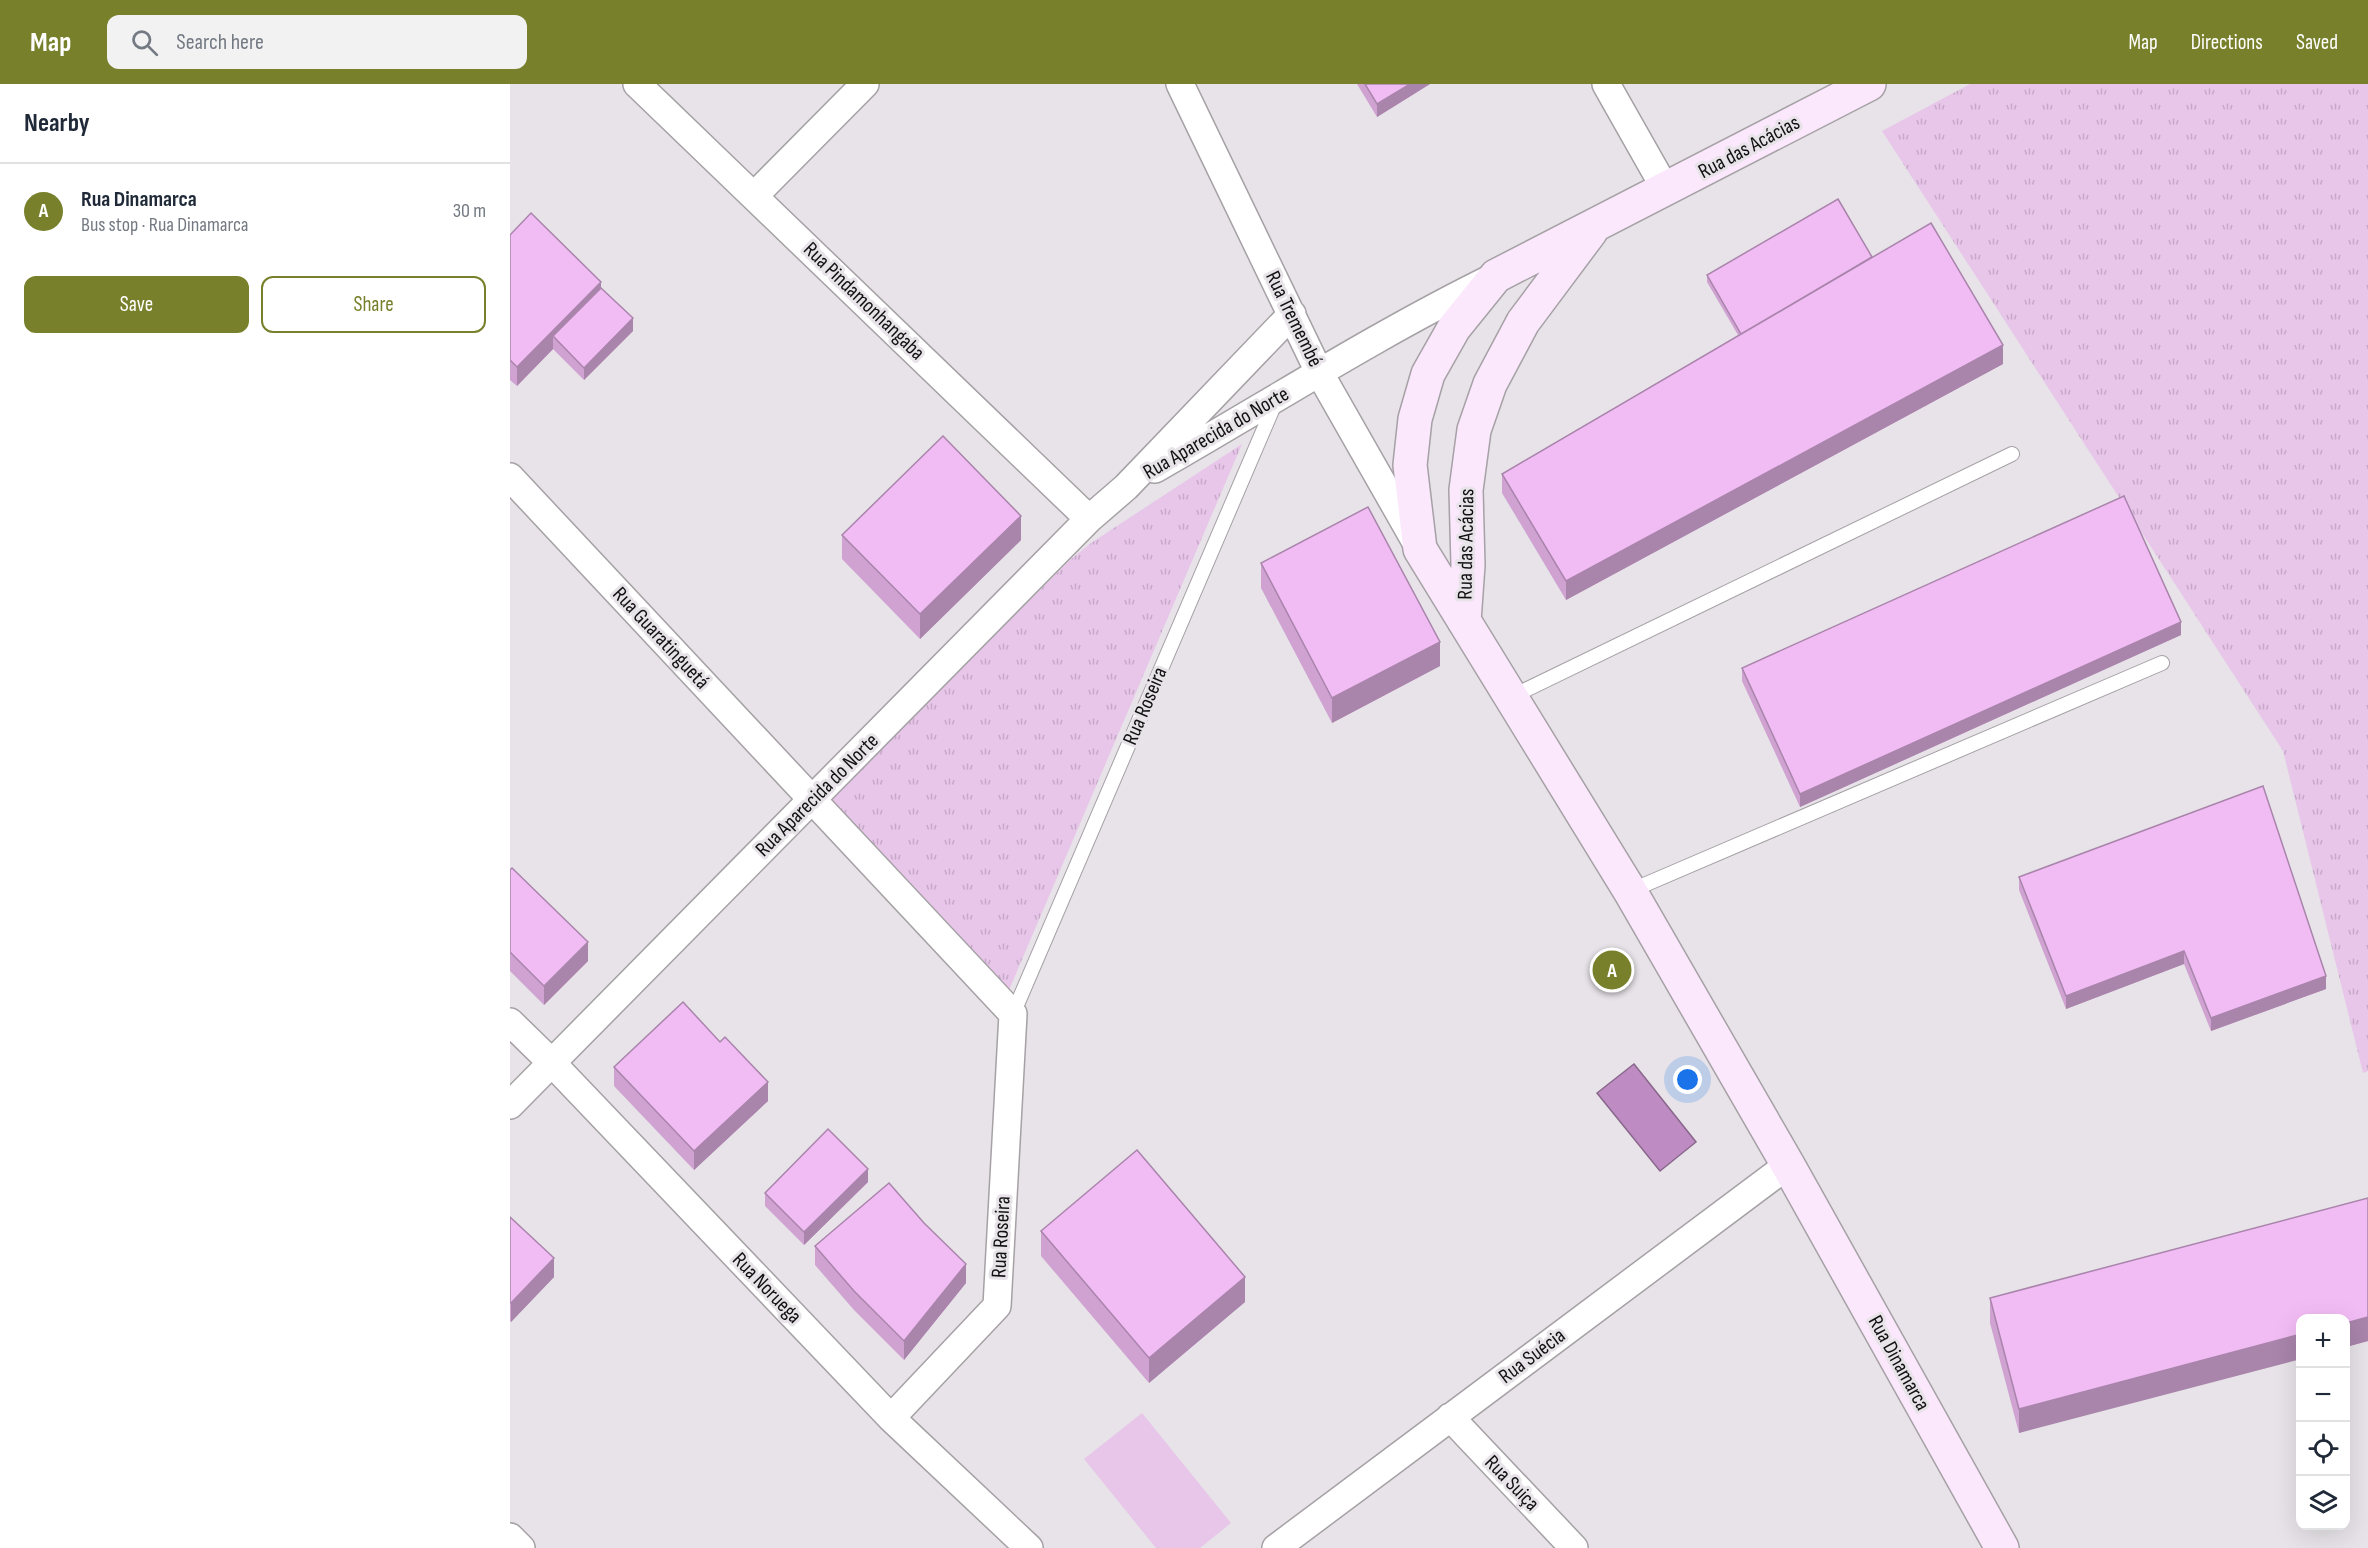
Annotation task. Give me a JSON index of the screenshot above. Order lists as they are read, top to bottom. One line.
{"streets":{"main road":["Rua das Acácias","Rua Dinamarca"],"street":["Rua Pindamonhangaba","Rua Tremembé","Rua Aparecida do Norte","Rua Guaratinguetá","Rua Roseira","Rua Noruega","Rua Suécia","Rua Suiça"]},"crossings":[["Rua das Acácias","Rua Tremembé"],["Rua das Acácias","Rua Aparecida do Norte"],["Rua das Acácias","Rua Dinamarca"],["Rua Pindamonhangaba","Rua Aparecida do Norte"],["Rua Tremembé","Rua Aparecida do Norte"],["Rua Aparecida do Norte","Rua Guaratinguetá"],["Rua Aparecida do Norte","Rua Roseira"],["Rua Aparecida do Norte","Rua Noruega"],["Rua Roseira","Rua Noruega"],["Rua Suécia","Rua Dinamarca"],["Rua Suécia","Rua Suiça"]],"page":{"header":"Map","search":"Search here","nav":["Map","Directions","Saved"],"heading":"Nearby","list":[{"mark":"A","name":"Rua Dinamarca","note":"Bus stop · Rua Dinamarca","value":"30 m"}],"buttons":["Save","Share"],"pins":"A","map_buttons":["+","−"]}}
